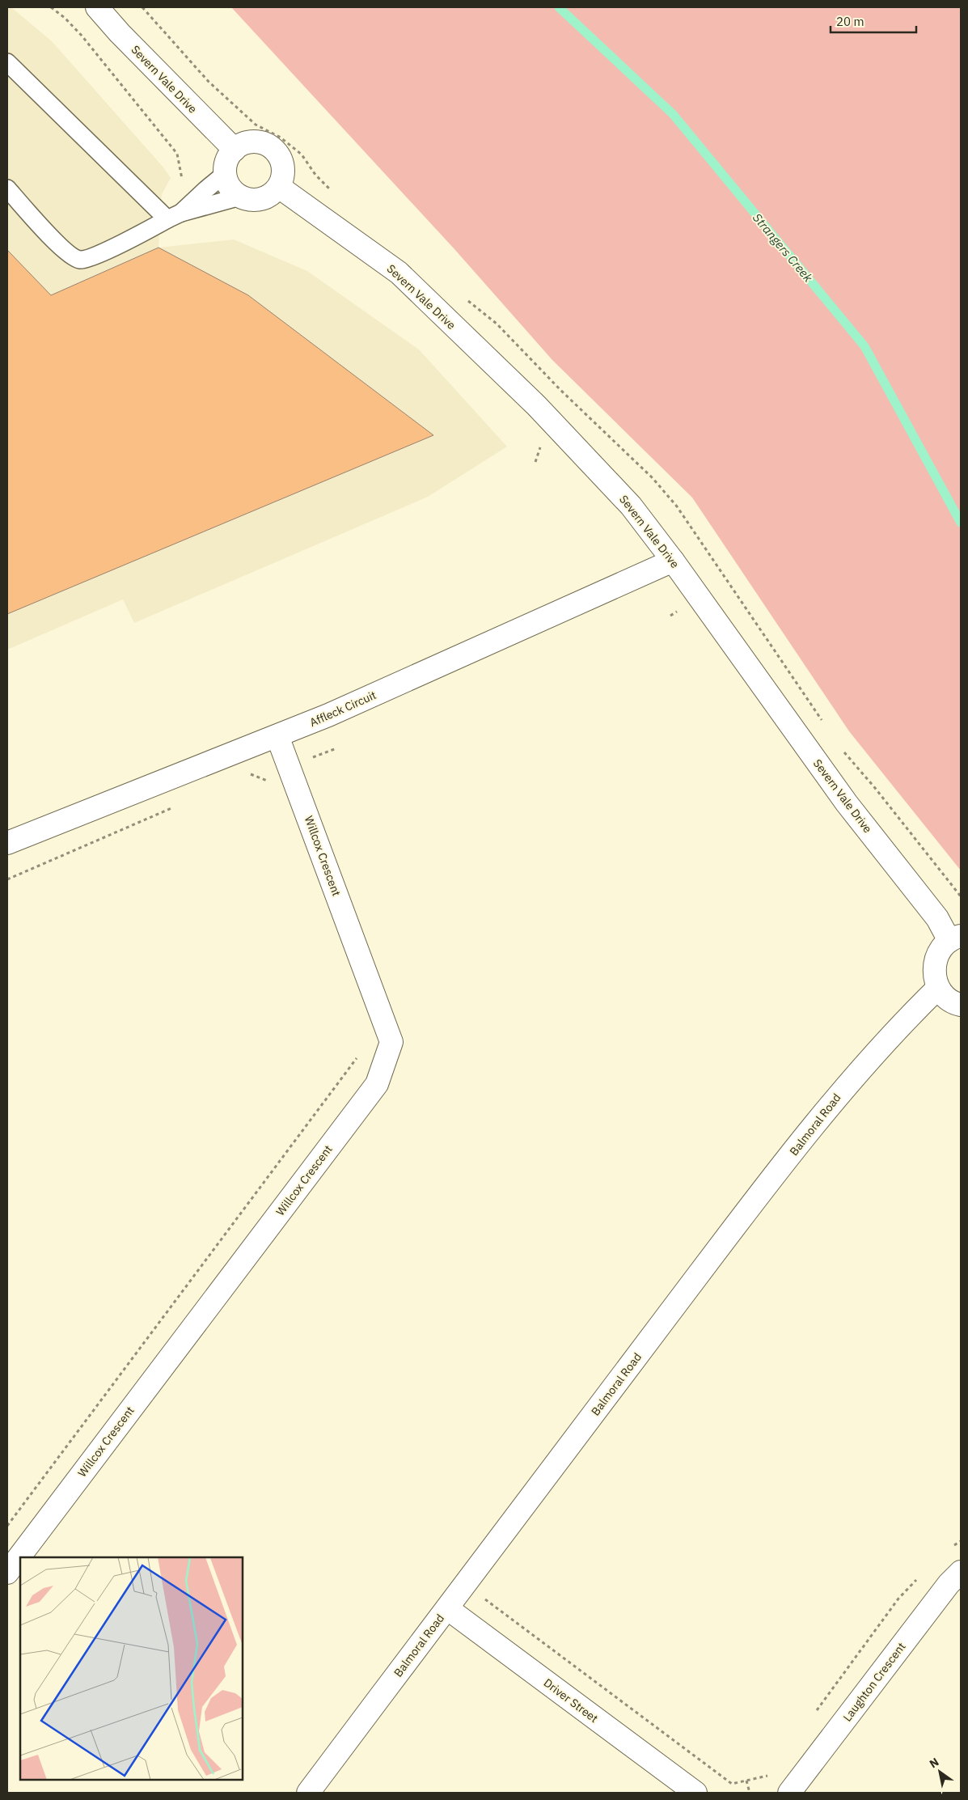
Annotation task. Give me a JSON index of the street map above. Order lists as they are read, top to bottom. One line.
{"streets":{"street":["Severn Vale Drive","Affleck Circuit","Willcox Crescent","Balmoral Road","Laughton Crescent","Driver Street"]},"crossings":[["Severn Vale Drive","Affleck Circuit"],["Affleck Circuit","Willcox Crescent"],["Balmoral Road","Driver Street"]],"water":["Strangers Creek"],"scale_bar":"20 m","north":"top left"}
